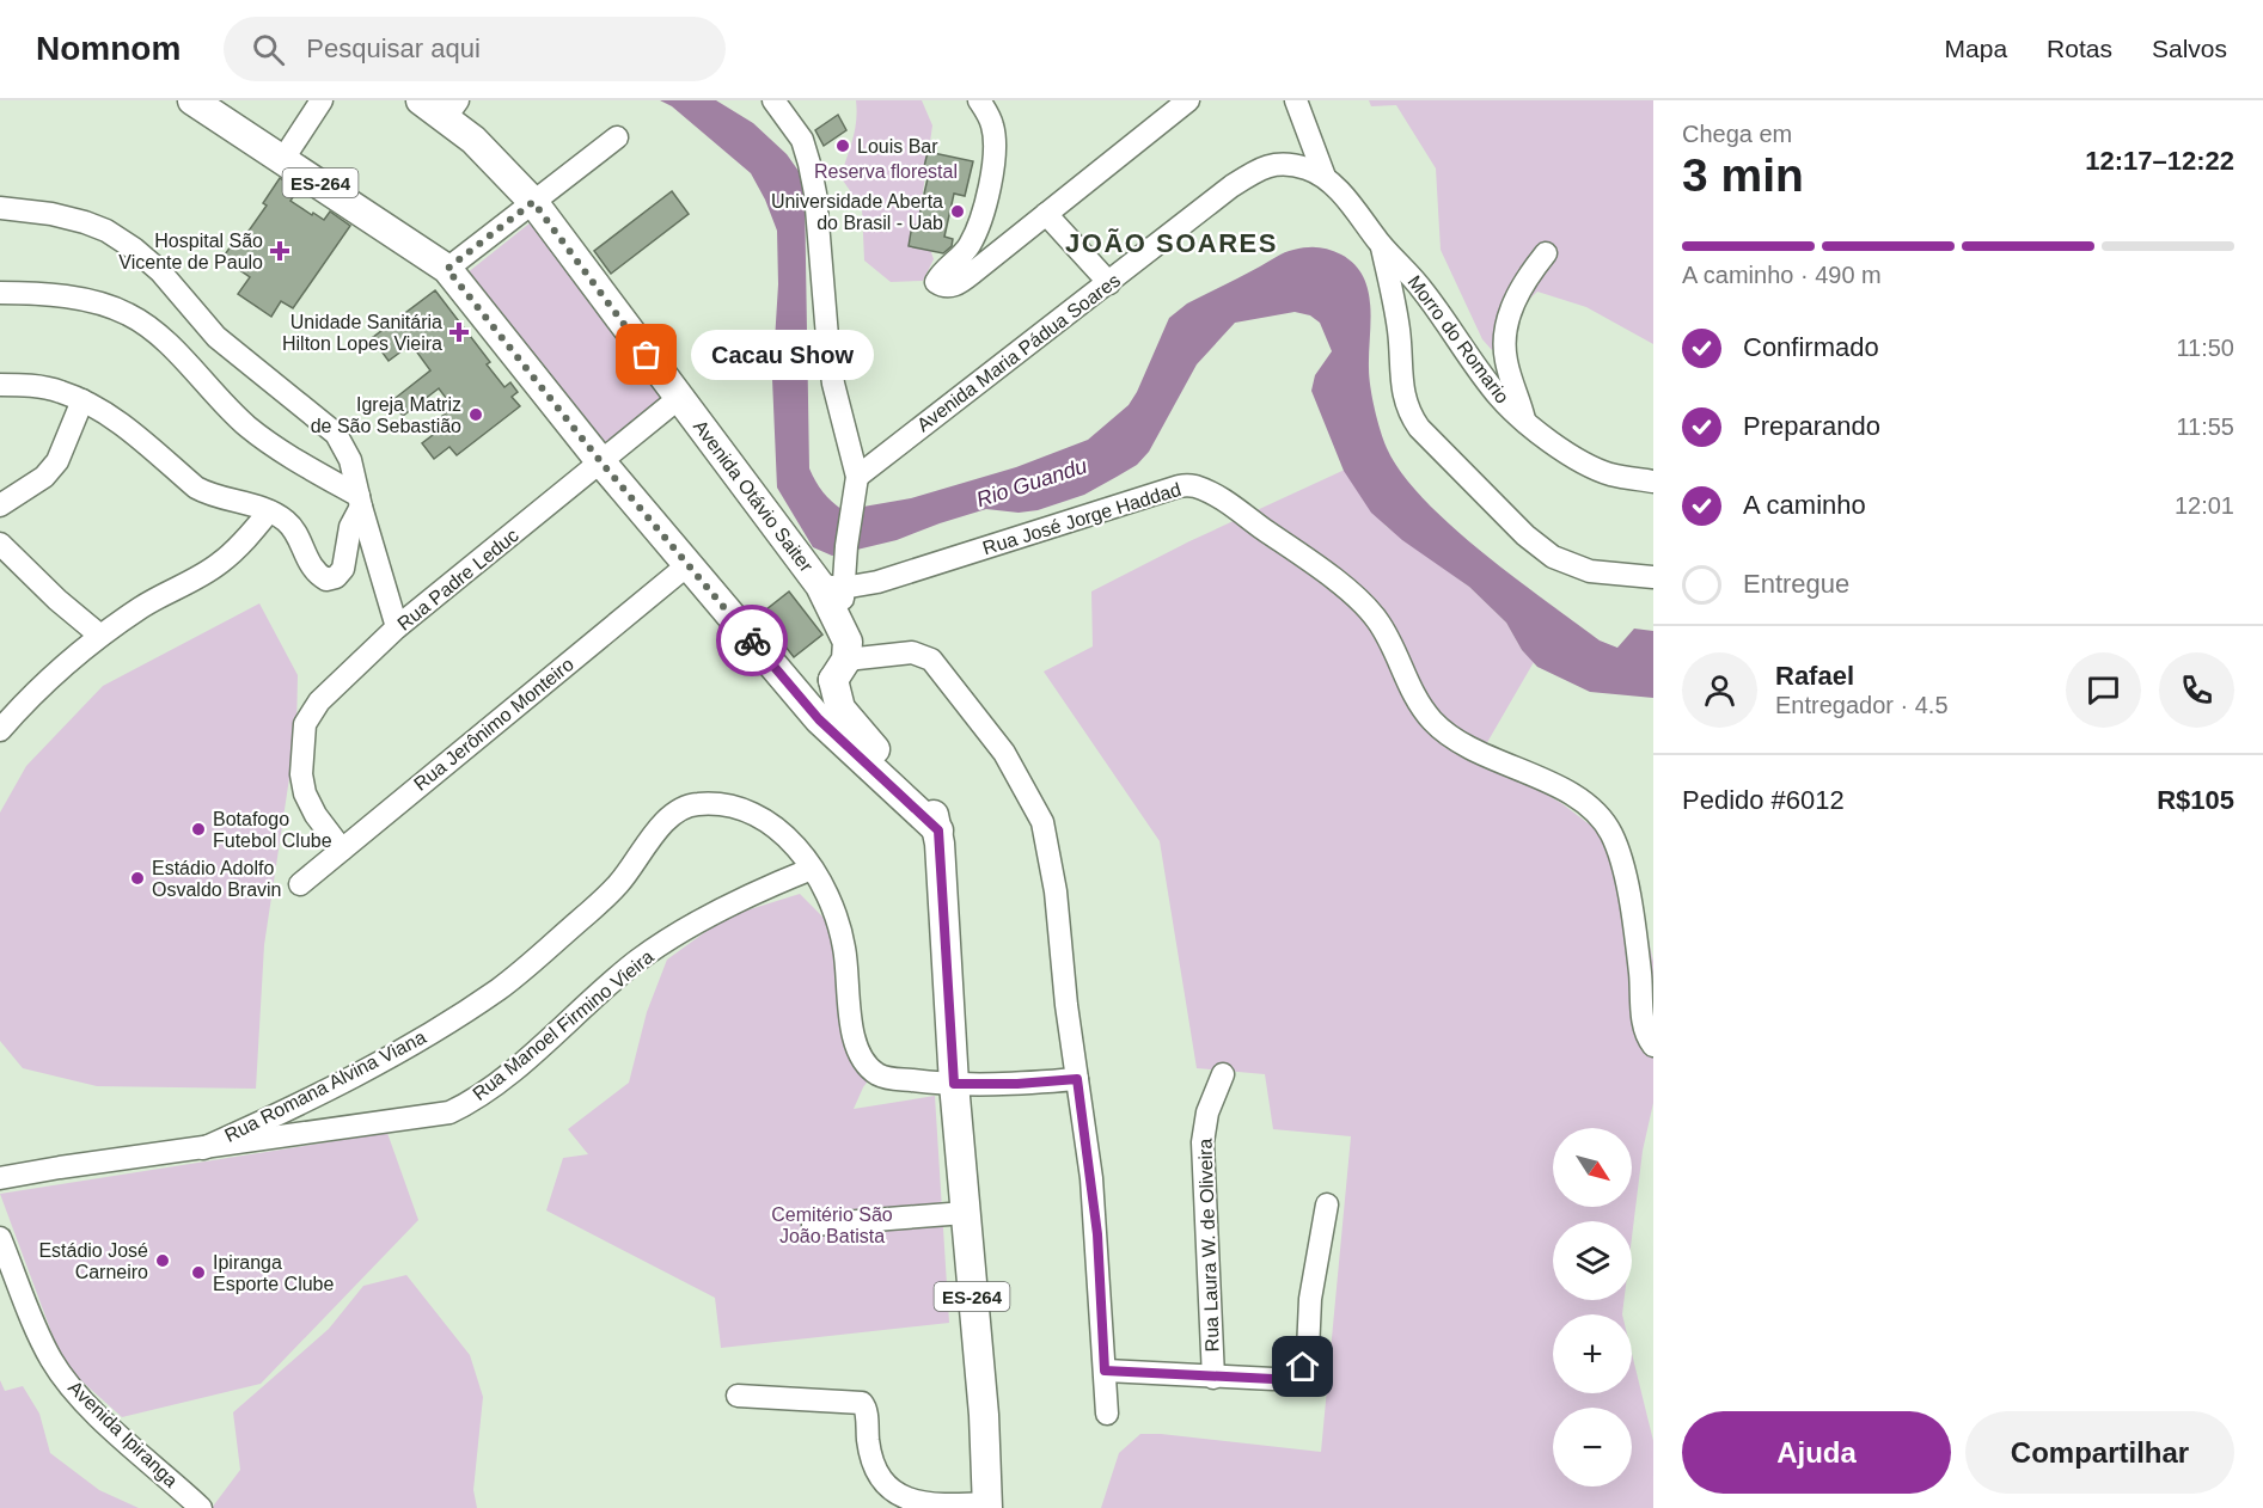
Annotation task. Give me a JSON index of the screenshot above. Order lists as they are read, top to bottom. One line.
{"streets":{"main road":["ES-264","Avenida Otávio Saiter"],"street":["Morro do Romario","Avenida Maria Pádua Soares","Rua José Jorge Haddad","Rua Padre Leduc","Rua Jerônimo Monteiro","Rua Manoel Firmino Vieira","Rua Romana Alvina Viana","Rua Laura W. de Oliveira","Avenida Ipiranga"]},"crossings":[["ES-264","Avenida Otávio Saiter"],["ES-264","Rua José Jorge Haddad"],["ES-264","Rua Padre Leduc"],["ES-264","Rua Jerônimo Monteiro"],["ES-264","Rua Romana Alvina Viana"],["Avenida Otávio Saiter","Rua José Jorge Haddad"],["Avenida Otávio Saiter","Rua Padre Leduc"],["Rua Padre Leduc","Rua Jerônimo Monteiro"],["Rua Manoel Firmino Vieira","Rua Romana Alvina Viana"]],"districts":["JOÃO SOARES"],"water":["Rio Guandu"],"parks":["Reserva florestal","Cemitério São João Batista"],"places":{"other":["Louis Bar","Universidade Aberta do Brasil - Uab","Cacau Show","Igreja Matriz de São Sebastião","Botafogo Futebol Clube","Estádio Adolfo Osvaldo Bravin","Estádio José Carneiro","Ipiranga Esporte Clube"],"health":["Hospital São Vicente de Paulo","Unidade Sanitária Hilton Lopes Vieira"]},"north":"bottom right","page":{"header":"Nomnom","search":"Pesquisar aqui","nav":["Mapa","Rotas","Salvos"],"heading":["3 min","Chega em","12:17–12:22"],"panel":["Rafael","Entregador · 4.5","Pedido #6012","R$105"],"bar":"A caminho · 490 m","list":[["Confirmado","11:50"],["Preparando","11:55"],["A caminho","12:01"],"Entregue"],"bubble":"Cacau Show","map_buttons":["+","−"],"buttons":["Ajuda","Compartilhar"]}}
